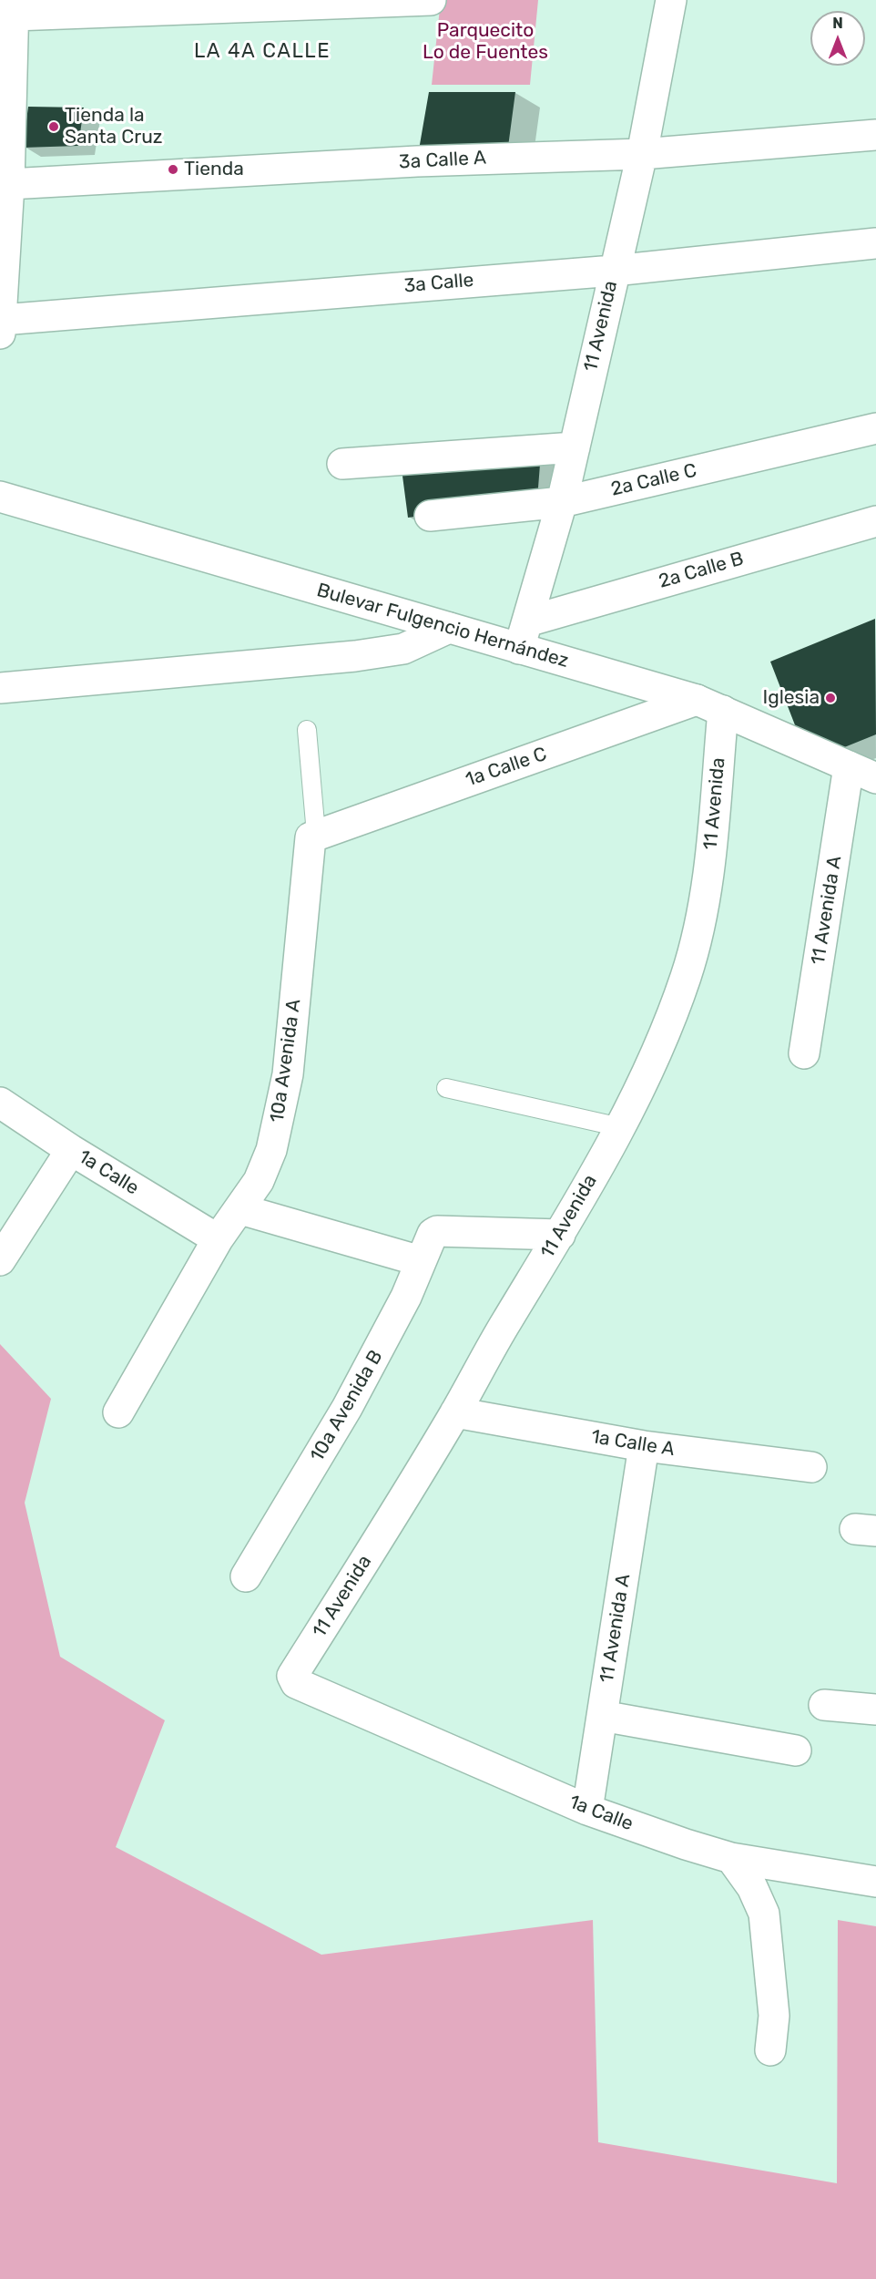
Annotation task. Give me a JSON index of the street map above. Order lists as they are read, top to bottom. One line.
{"streets":{"street":["3a Calle A","3a Calle","11 Avenida","2a Calle C","2a Calle B","Bulevar Fulgencio Hernández","1a Calle C","11 Avenida A","10a Avenida A","1a Calle","10a Avenida B","1a Calle A"]},"crossings":[["3a Calle A","11 Avenida"],["3a Calle","11 Avenida"],["11 Avenida","2a Calle C"],["11 Avenida","2a Calle B"],["11 Avenida","Bulevar Fulgencio Hernández"],["11 Avenida","1a Calle C"],["11 Avenida","1a Calle"],["11 Avenida","10a Avenida B"],["11 Avenida","1a Calle A"],["2a Calle B","Bulevar Fulgencio Hernández"],["Bulevar Fulgencio Hernández","1a Calle C"],["Bulevar Fulgencio Hernández","11 Avenida A"],["1a Calle C","10a Avenida A"],["11 Avenida A","1a Calle"],["11 Avenida A","1a Calle A"],["10a Avenida A","1a Calle"]],"districts":["LA 4A CALLE"],"parks":["Parquecito Lo de Fuentes"],"places":["Tienda la Santa Cruz","Tienda","Iglesia"],"north":"top"}
